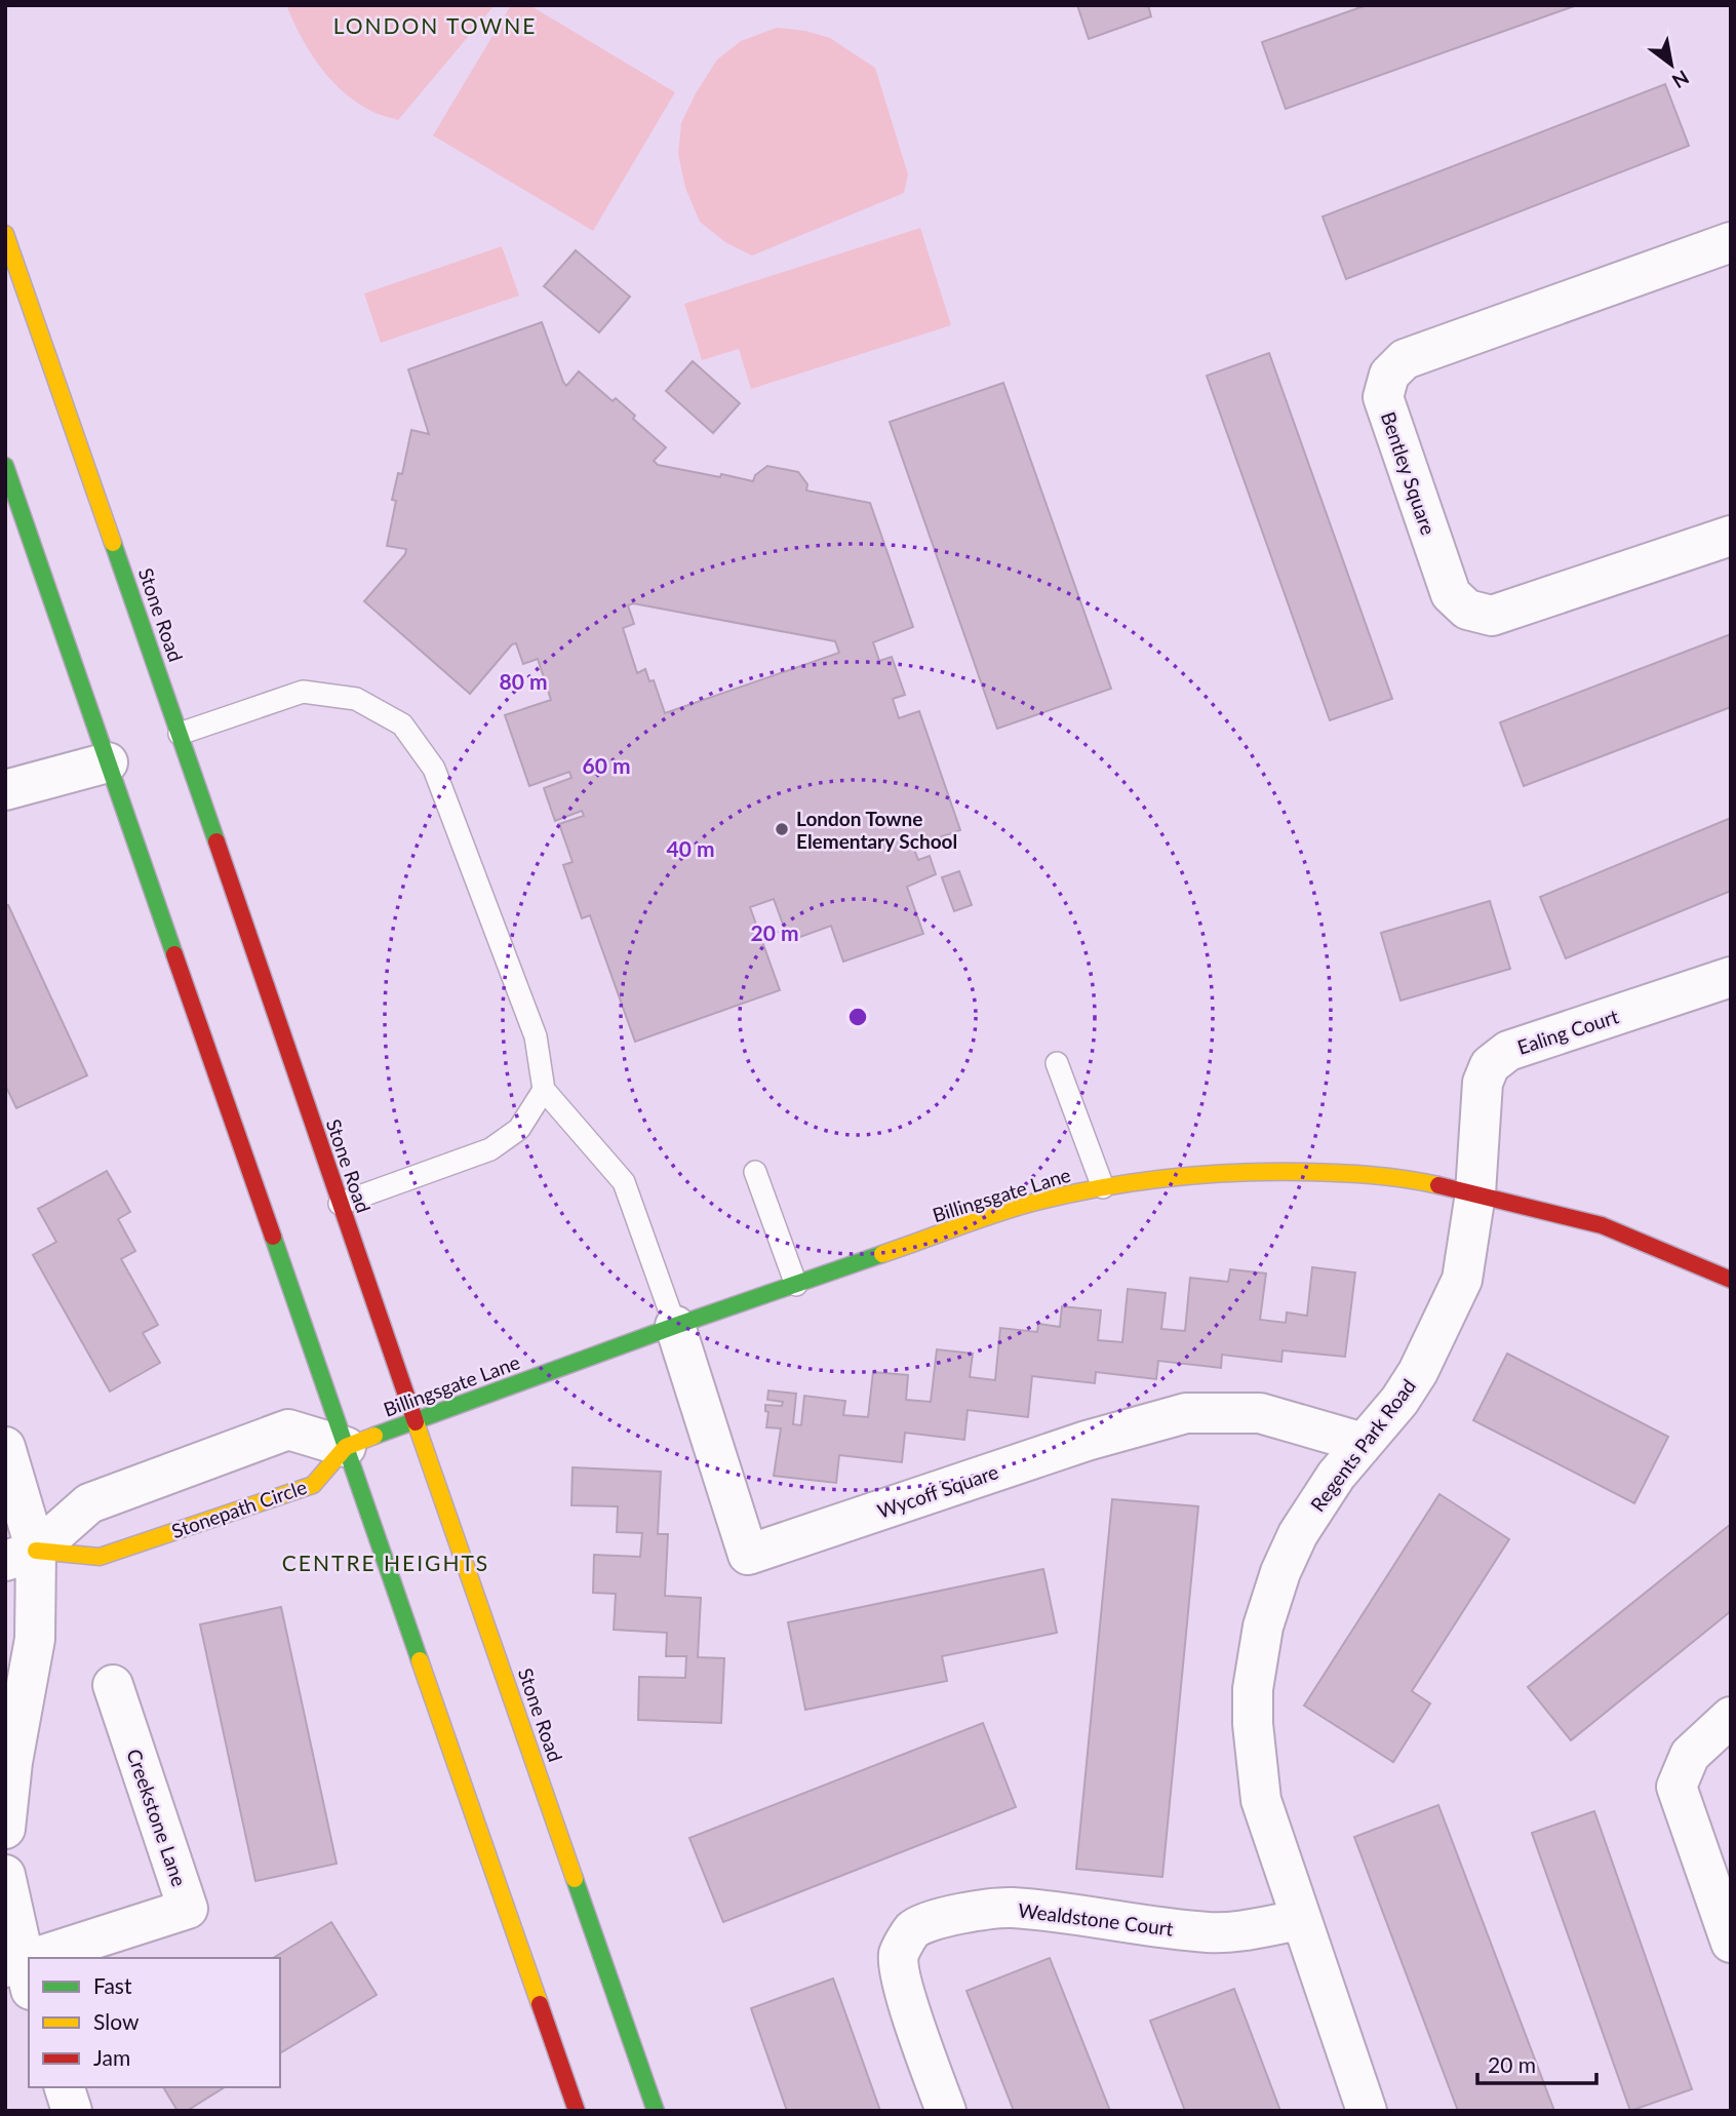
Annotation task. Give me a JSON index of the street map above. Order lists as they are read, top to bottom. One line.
{"streets":{"main road":["Stone Road","Billingsgate Lane","Stonepath Circle"],"street":["Bentley Square","Ealing Court","Regents Park Road","Wycoff Square","Creekstone Lane","Wealdstone Court"]},"crossings":[["Stone Road","Billingsgate Lane"],["Ealing Court","Billingsgate Lane"],["Ealing Court","Regents Park Road"],["Billingsgate Lane","Regents Park Road"],["Billingsgate Lane","Wycoff Square"],["Billingsgate Lane","Stonepath Circle"],["Regents Park Road","Wycoff Square"],["Regents Park Road","Wealdstone Court"]],"districts":["LONDON TOWNE","CENTRE HEIGHTS"],"places":["London Towne Elementary School"],"legend":["Fast","Slow","Jam"],"scale_bar":"20 m","north":"bottom right","rings":["80 m","60 m","40 m","20 m"]}
